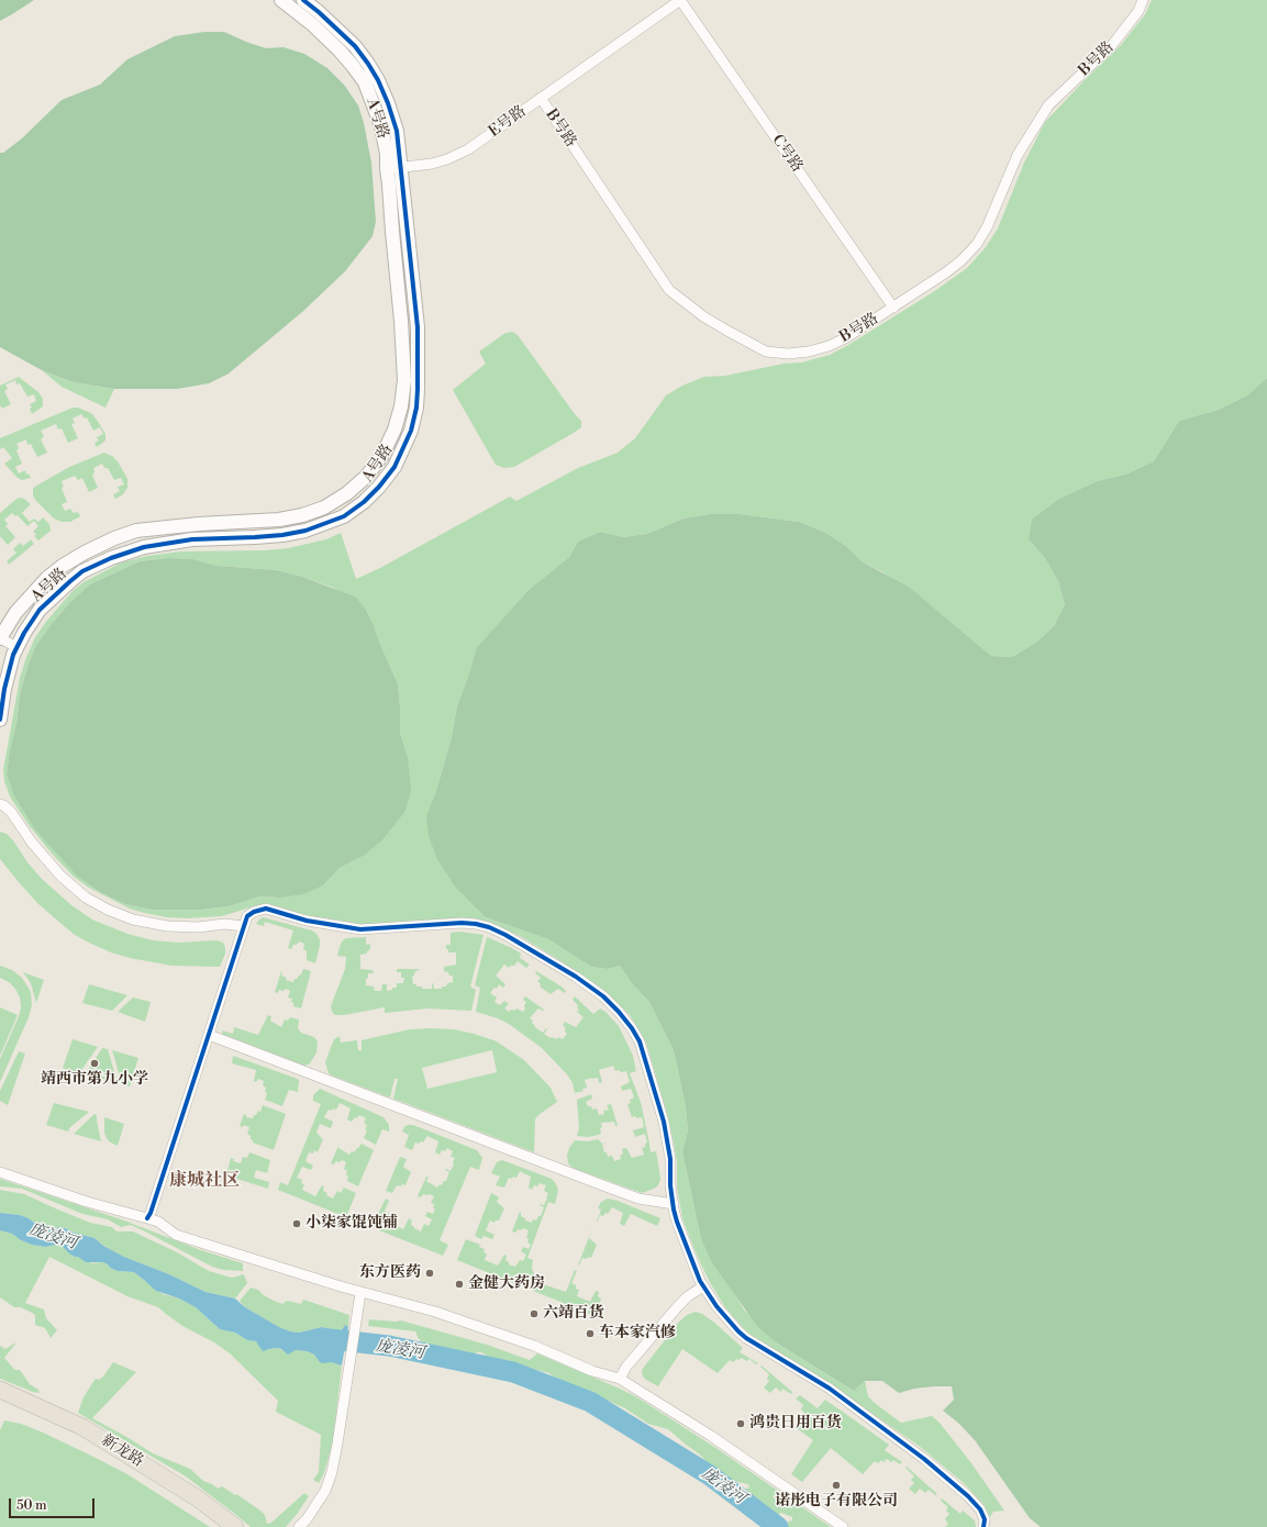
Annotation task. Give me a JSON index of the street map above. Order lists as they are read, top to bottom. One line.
{"streets":{"main road":["新龙路"],"street":["B号路","A号路","E号路","C号路"]},"crossings":[["B号路","E号路"],["B号路","C号路"],["A号路","E号路"],["E号路","C号路"]],"districts":["康城社区"],"water":["庞凌河"],"places":["靖西市第九小学","小柒家馄饨铺","东方医药","金健大药房","六靖百货","车本家汽修","鸿贵日用百货","诺彤电子有限公司"],"scale_bar":"50 m"}
